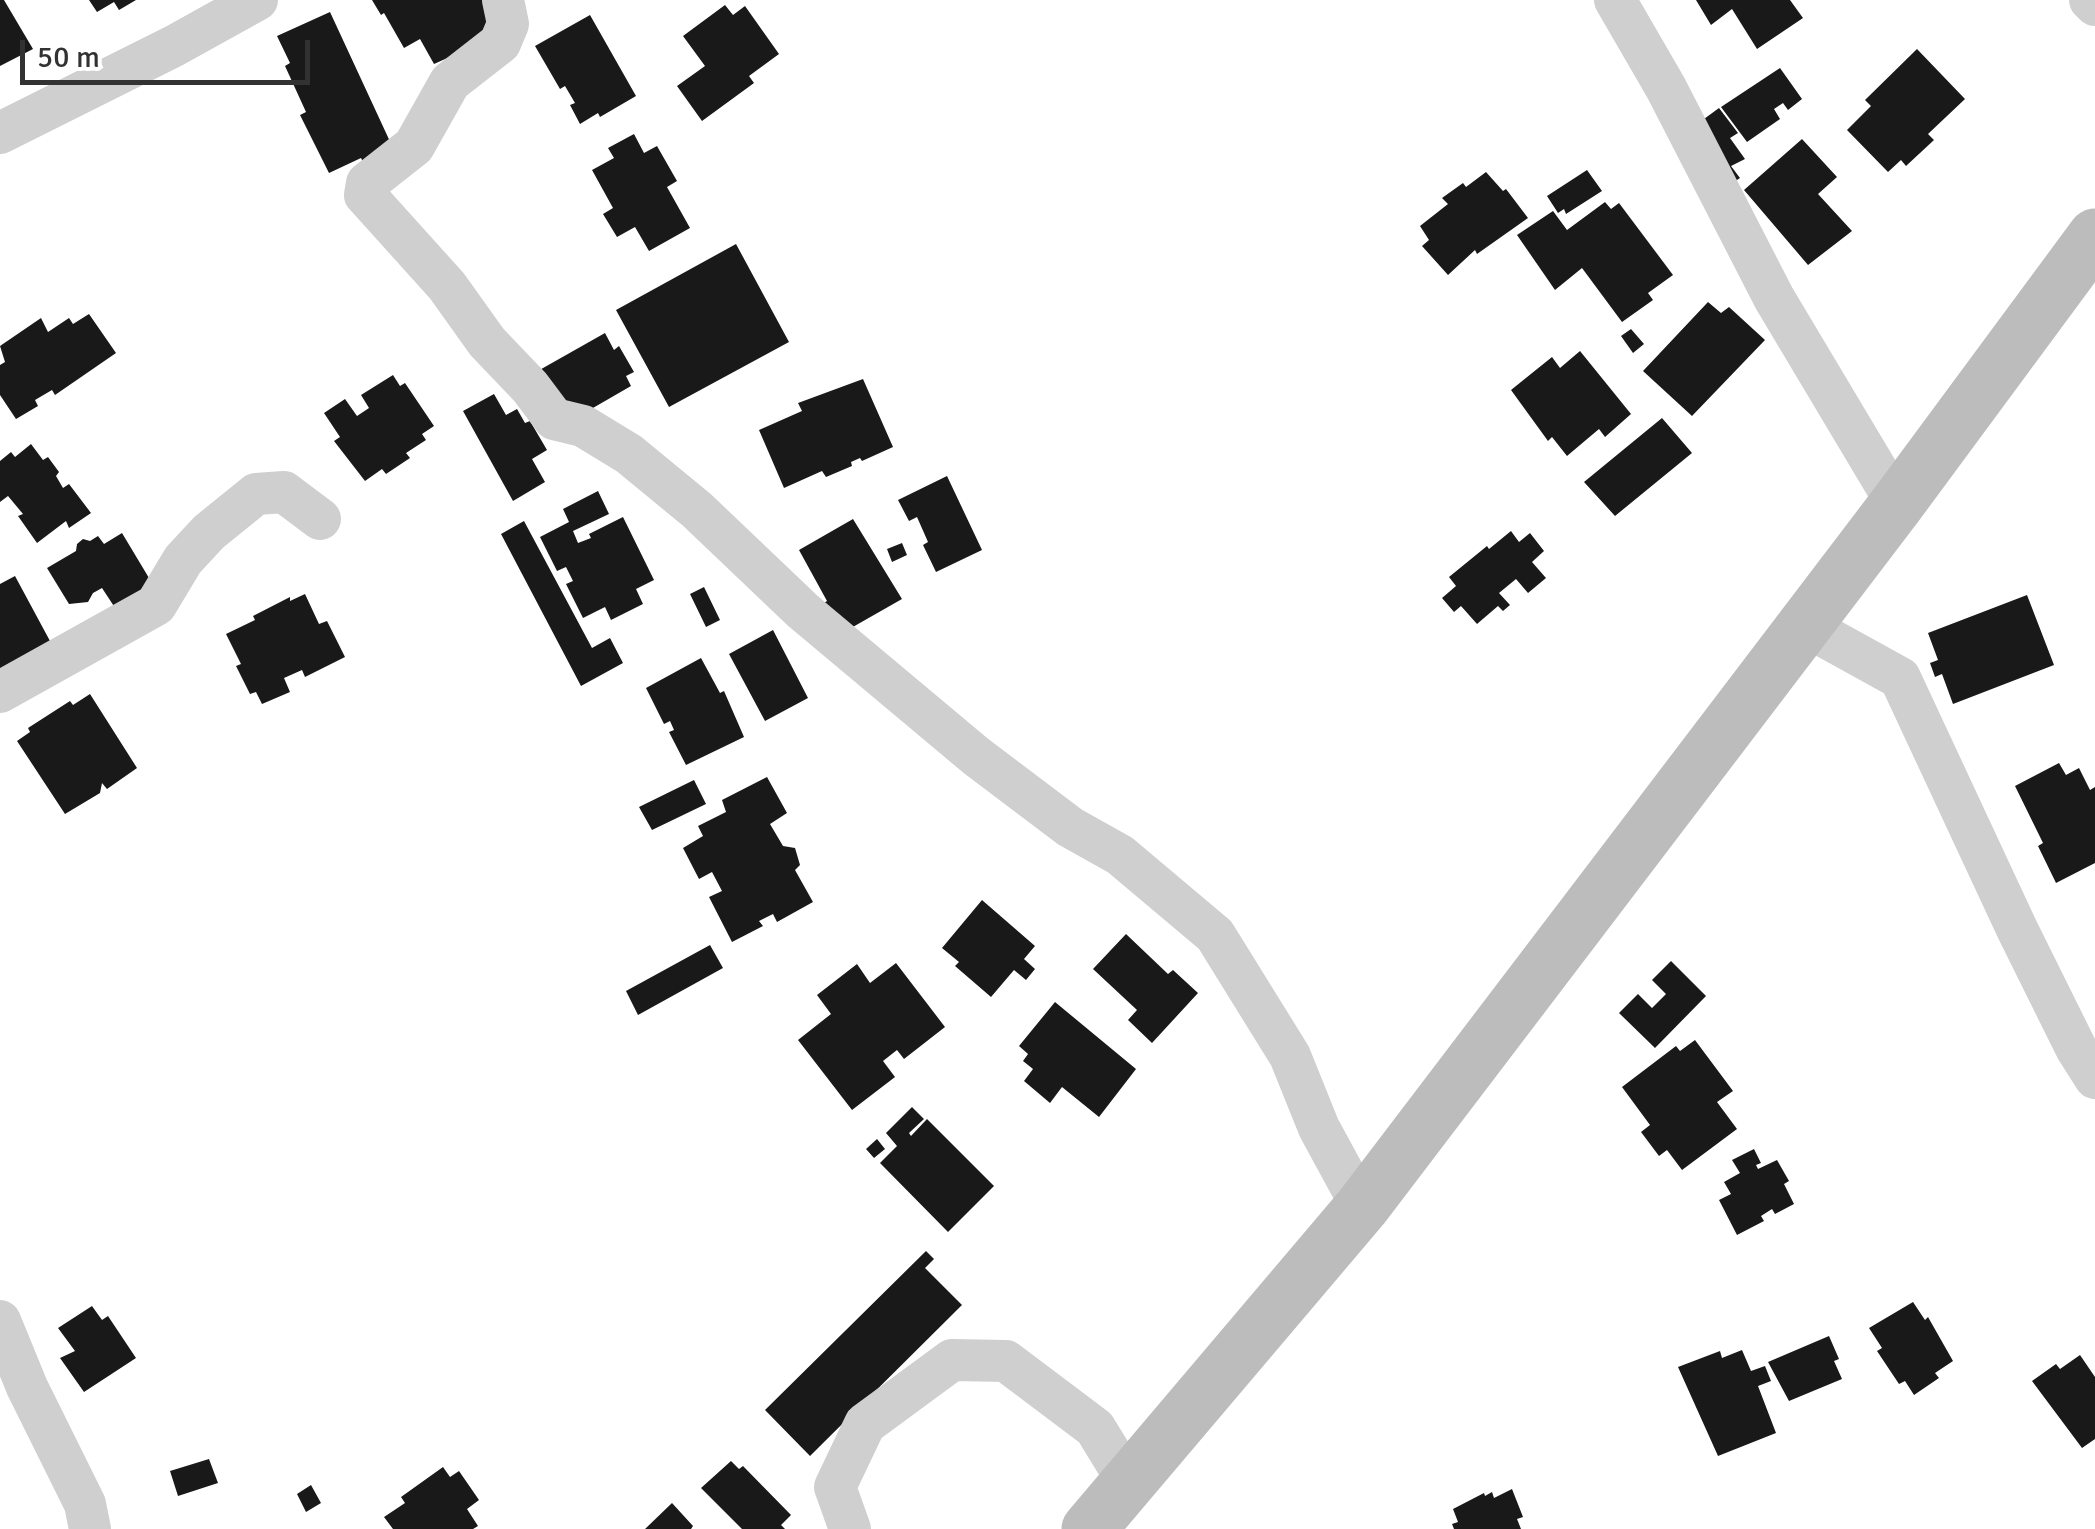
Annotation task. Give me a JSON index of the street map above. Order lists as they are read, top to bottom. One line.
{"scale_bar":"50 m"}
